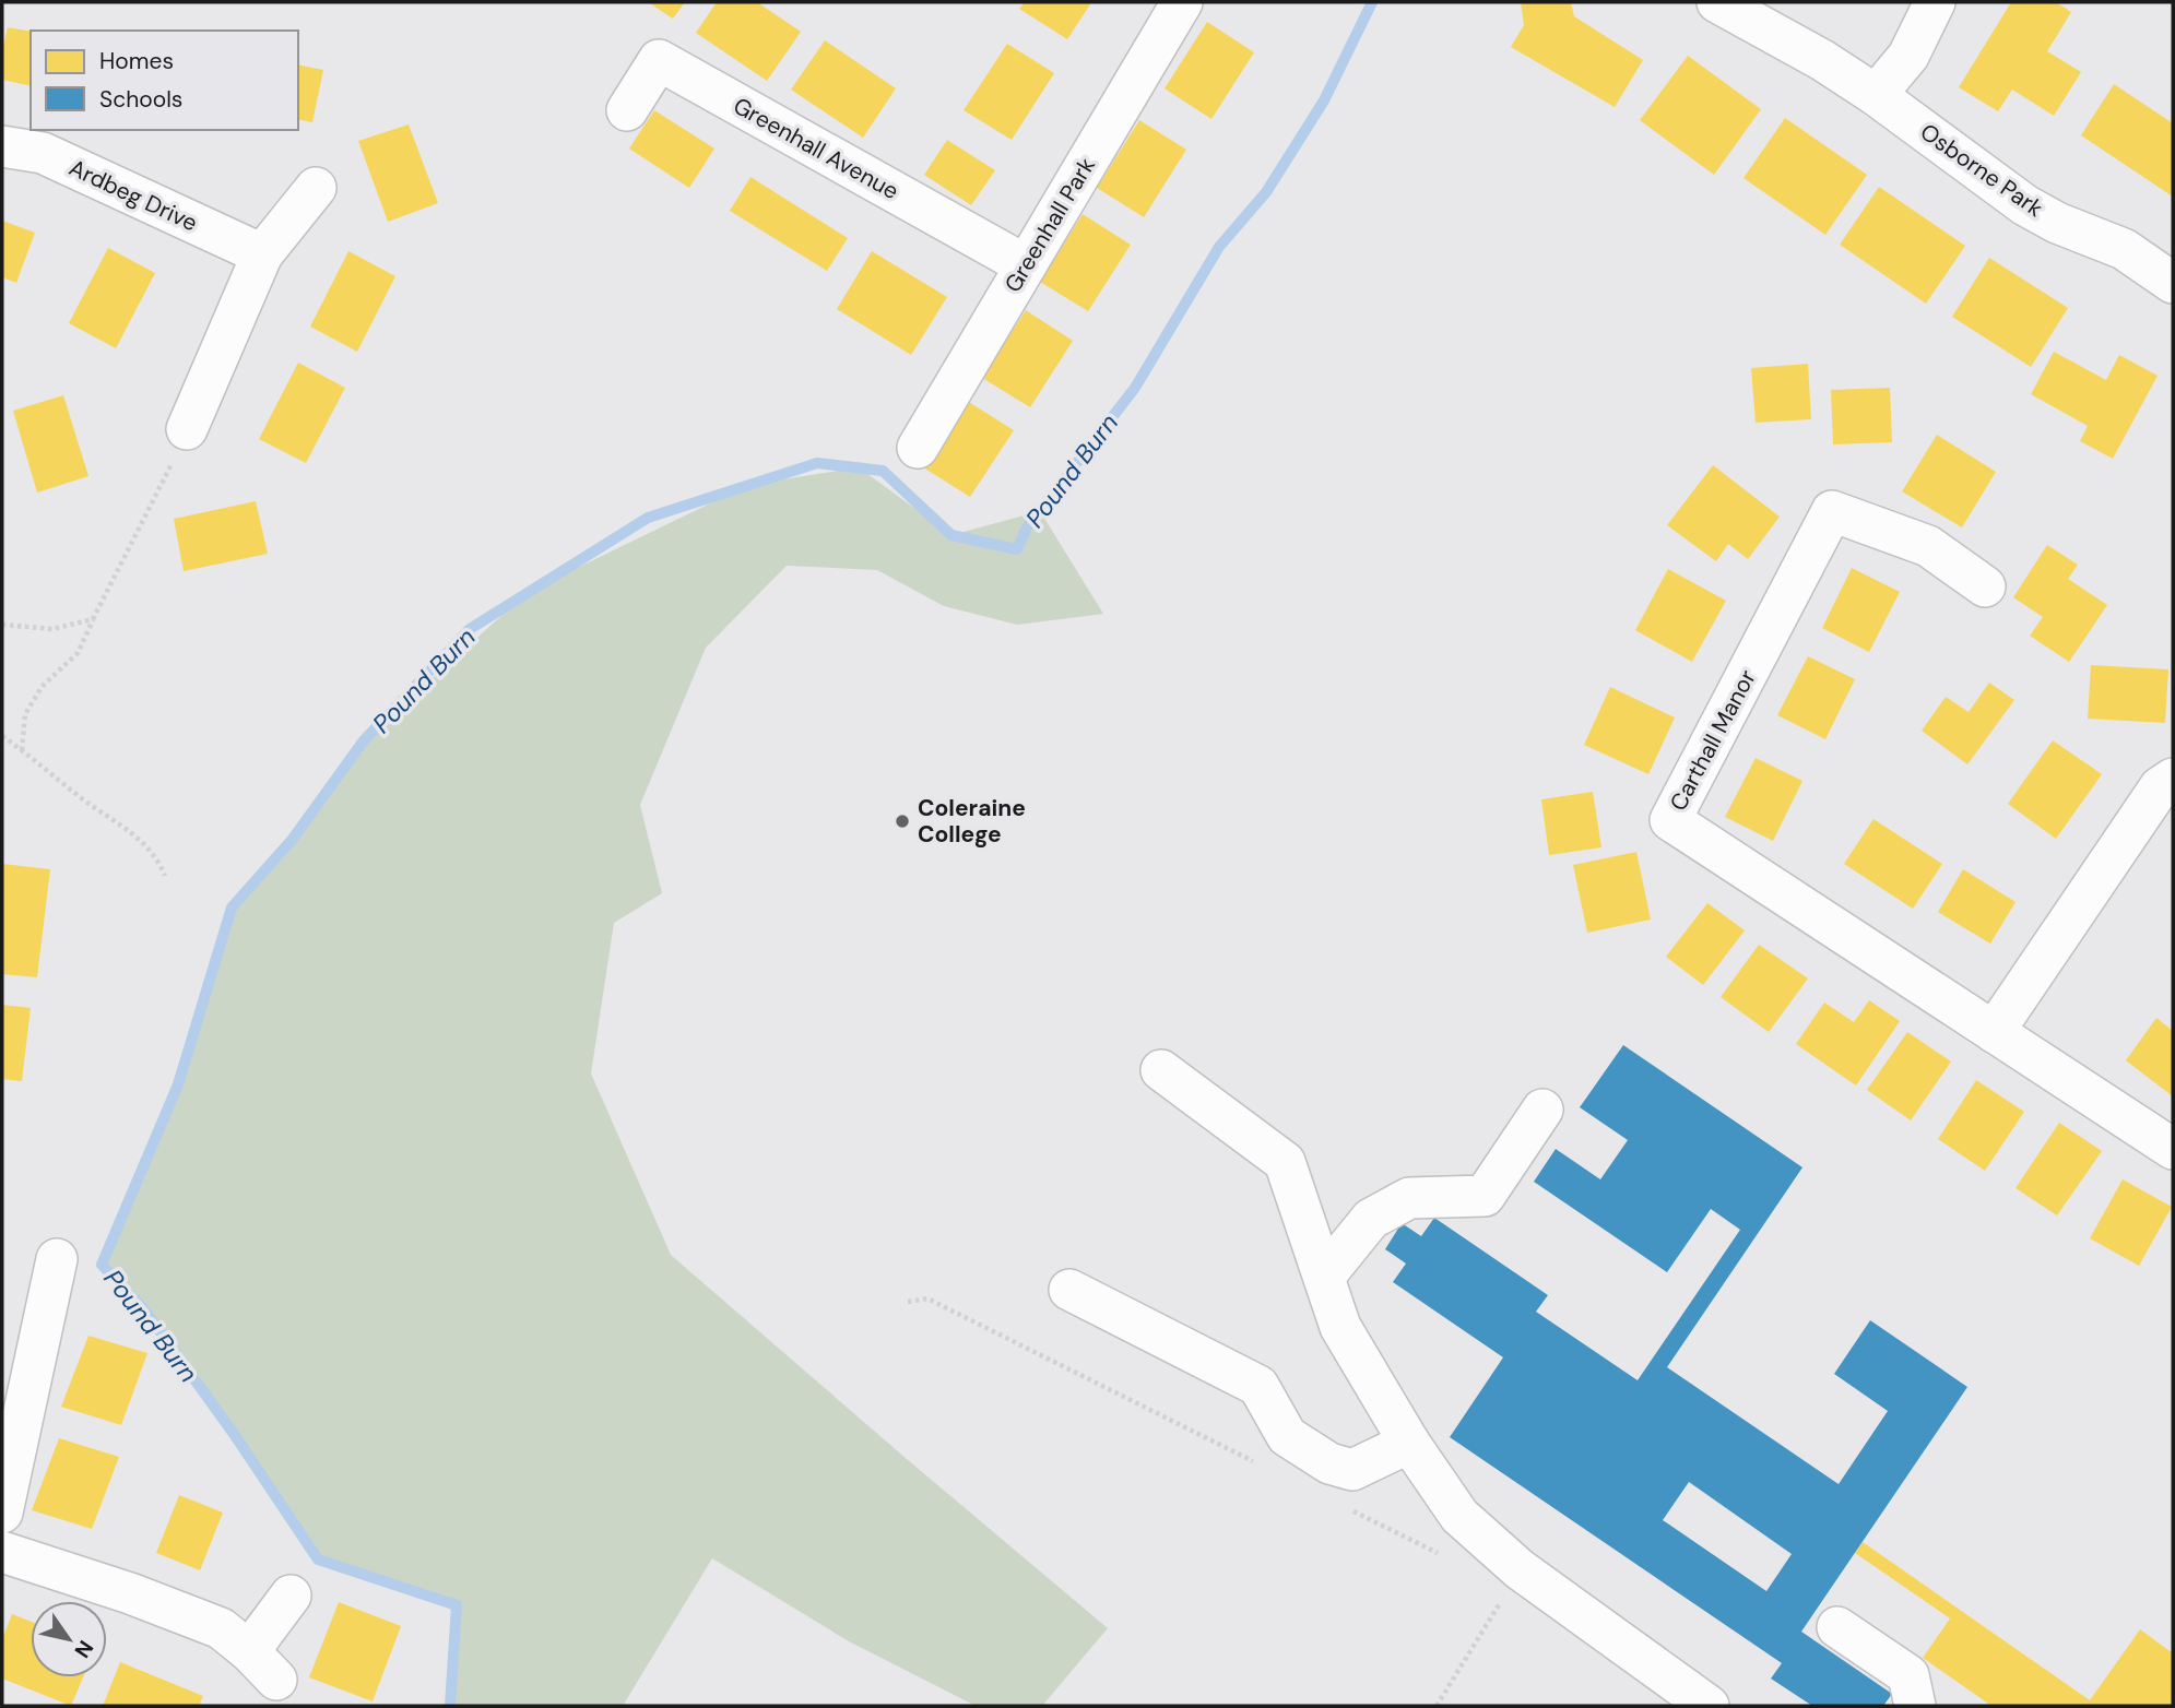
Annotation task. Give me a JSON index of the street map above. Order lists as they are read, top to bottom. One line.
{"streets":{"street":["Greenhall Avenue","Osborne Park","Ardbeg Drive","Greenhall Park","Carthall Manor"]},"crossings":[["Greenhall Avenue","Greenhall Park"]],"water":["Pound Burn"],"places":["Coleraine College"],"legend":["Homes","Schools"],"north":"bottom right"}
